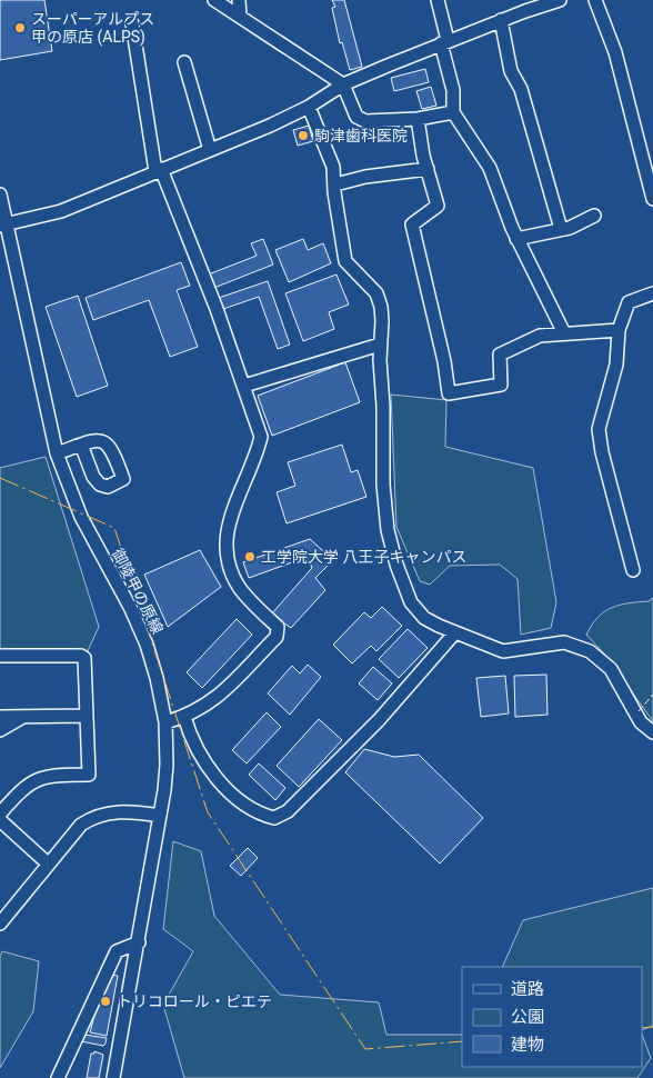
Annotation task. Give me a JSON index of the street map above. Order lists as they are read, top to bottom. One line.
{"streets":{"street":["御陵甲の原線"]},"places":["スーパーアルプス 甲の原店 (ALPS)","駒津歯科医院","工学院大学 八王子キャンパス","トリコロール・ピエテ"],"legend":["道路","公園","建物"]}
